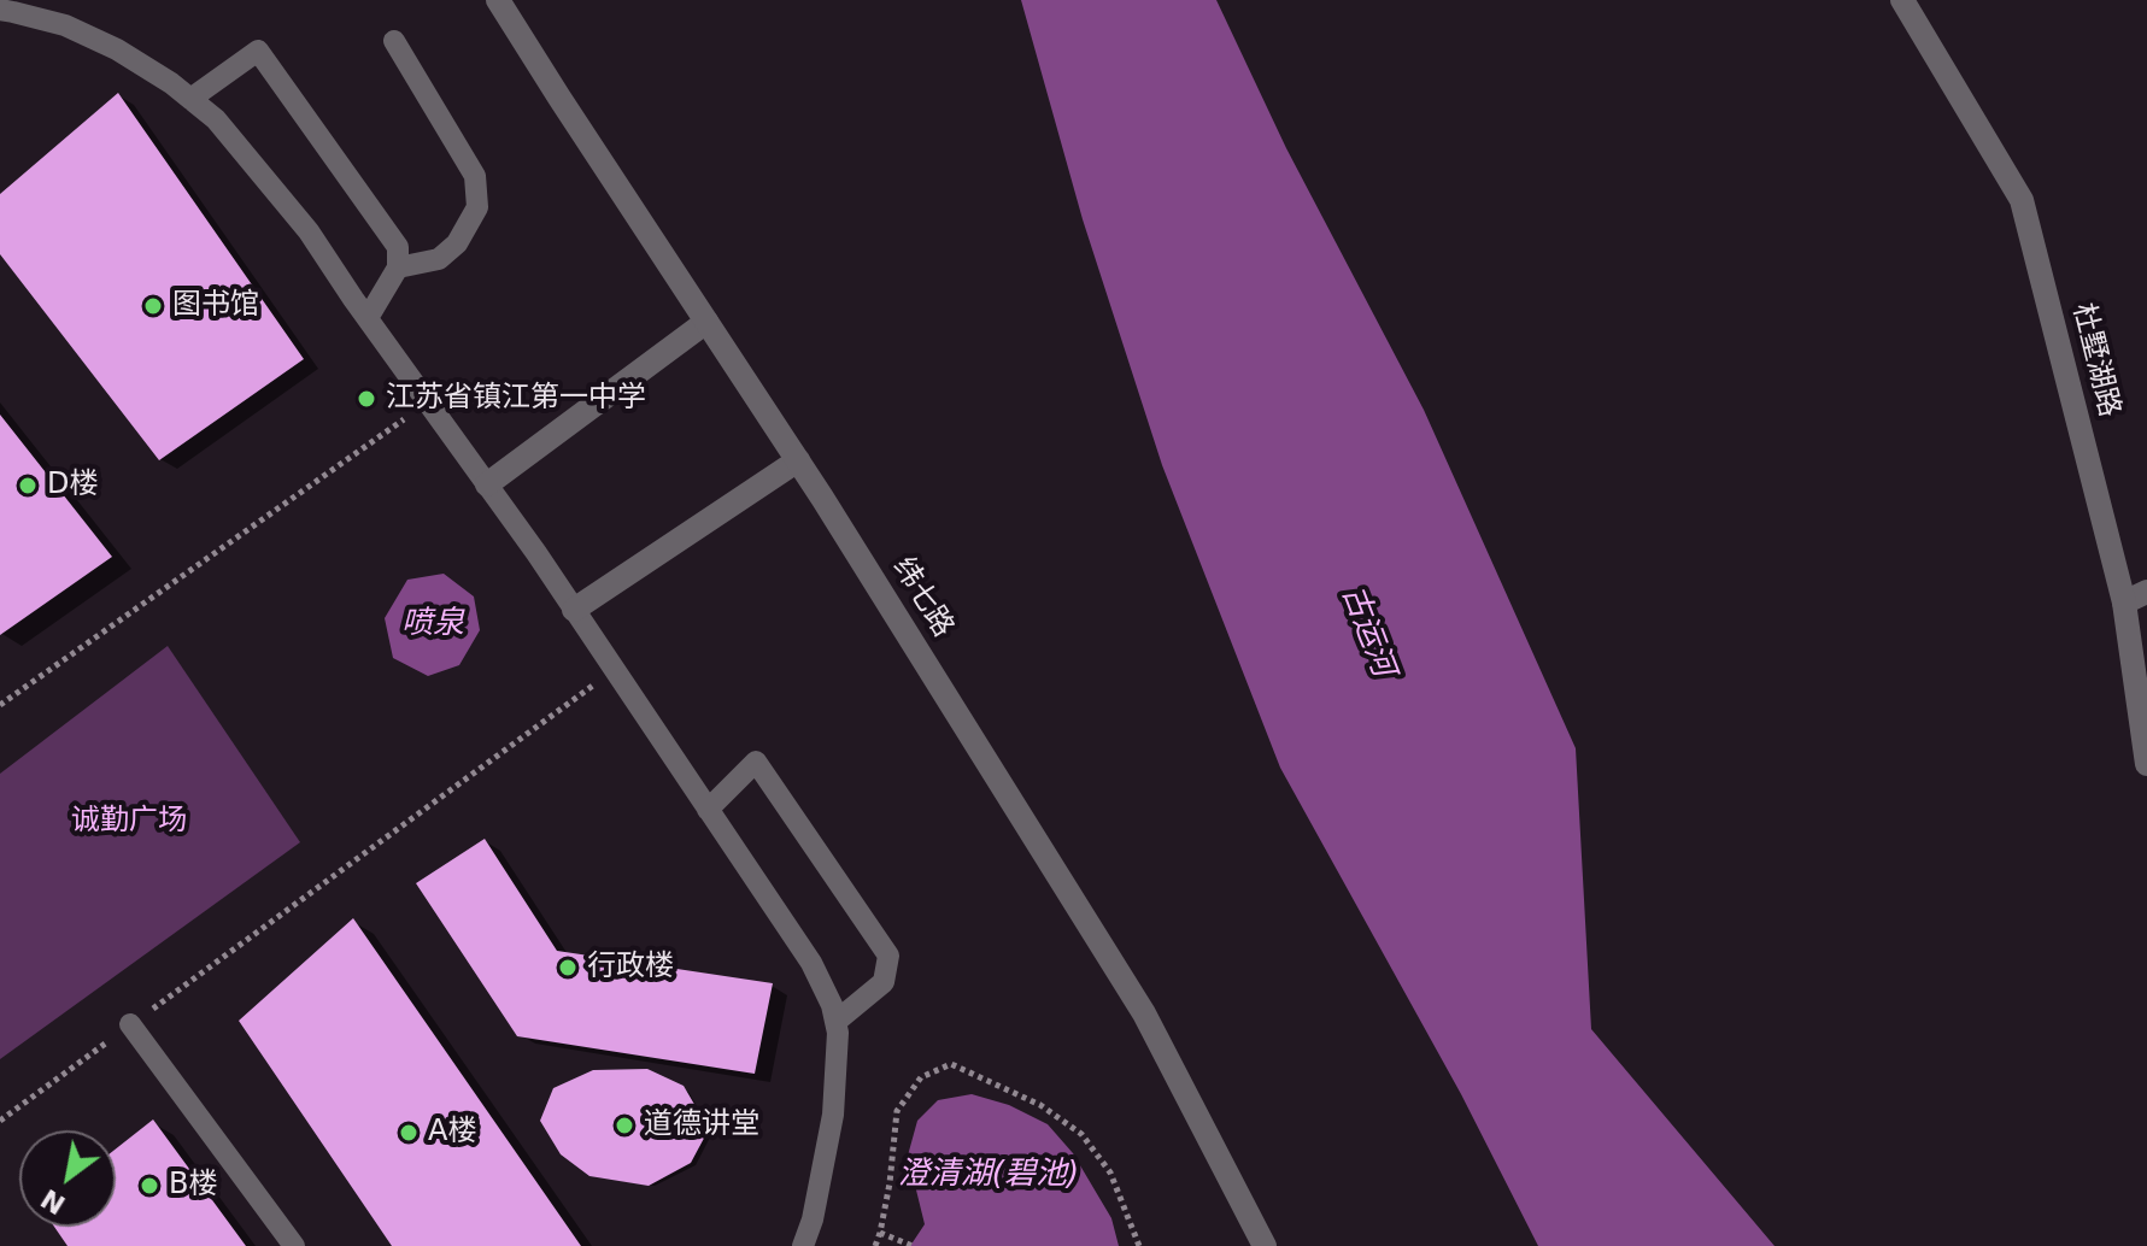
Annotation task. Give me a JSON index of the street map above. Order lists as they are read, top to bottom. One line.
{"streets":{"street":["杜墅湖路","纬七路"]},"water":["喷泉","古运河","澄清湖(碧池)"],"parks":["诚勤广场"],"places":["图书馆","江苏省镇江第一中学","D楼","行政楼","道德讲堂","A楼","B楼"],"north":"bottom left"}
